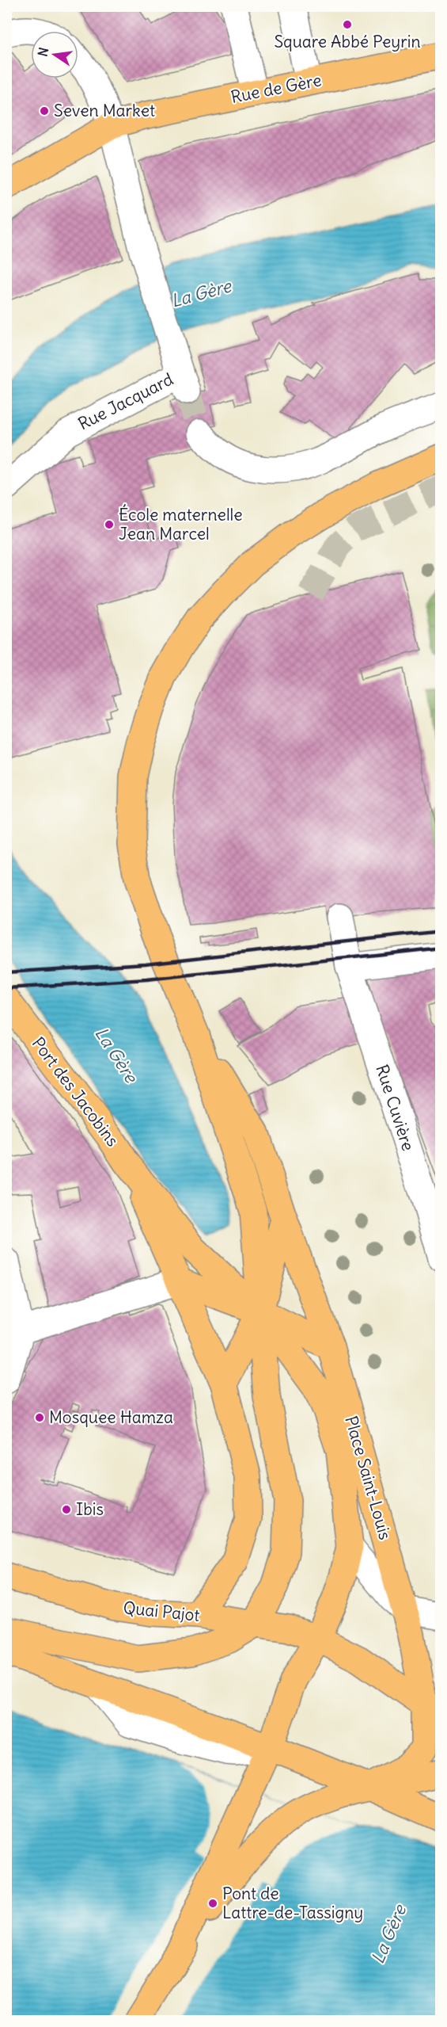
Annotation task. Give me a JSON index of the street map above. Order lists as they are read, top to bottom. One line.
{"streets":{"main road":["Rue de Gère","Port des Jacobins","Place Saint-Louis","Quai Pajot"],"street":["Rue Jacquard","Rue Cuvière"]},"crossings":[["Rue de Gère","Rue Jacquard"],["Place Saint-Louis","Quai Pajot"]],"water":["La Gère"],"places":["Square Abbé Peyrin","Seven Market","École maternelle Jean Marcel","Mosquee Hamza","Ibis","Pont de Lattre-de-Tassigny"],"north":"left"}
